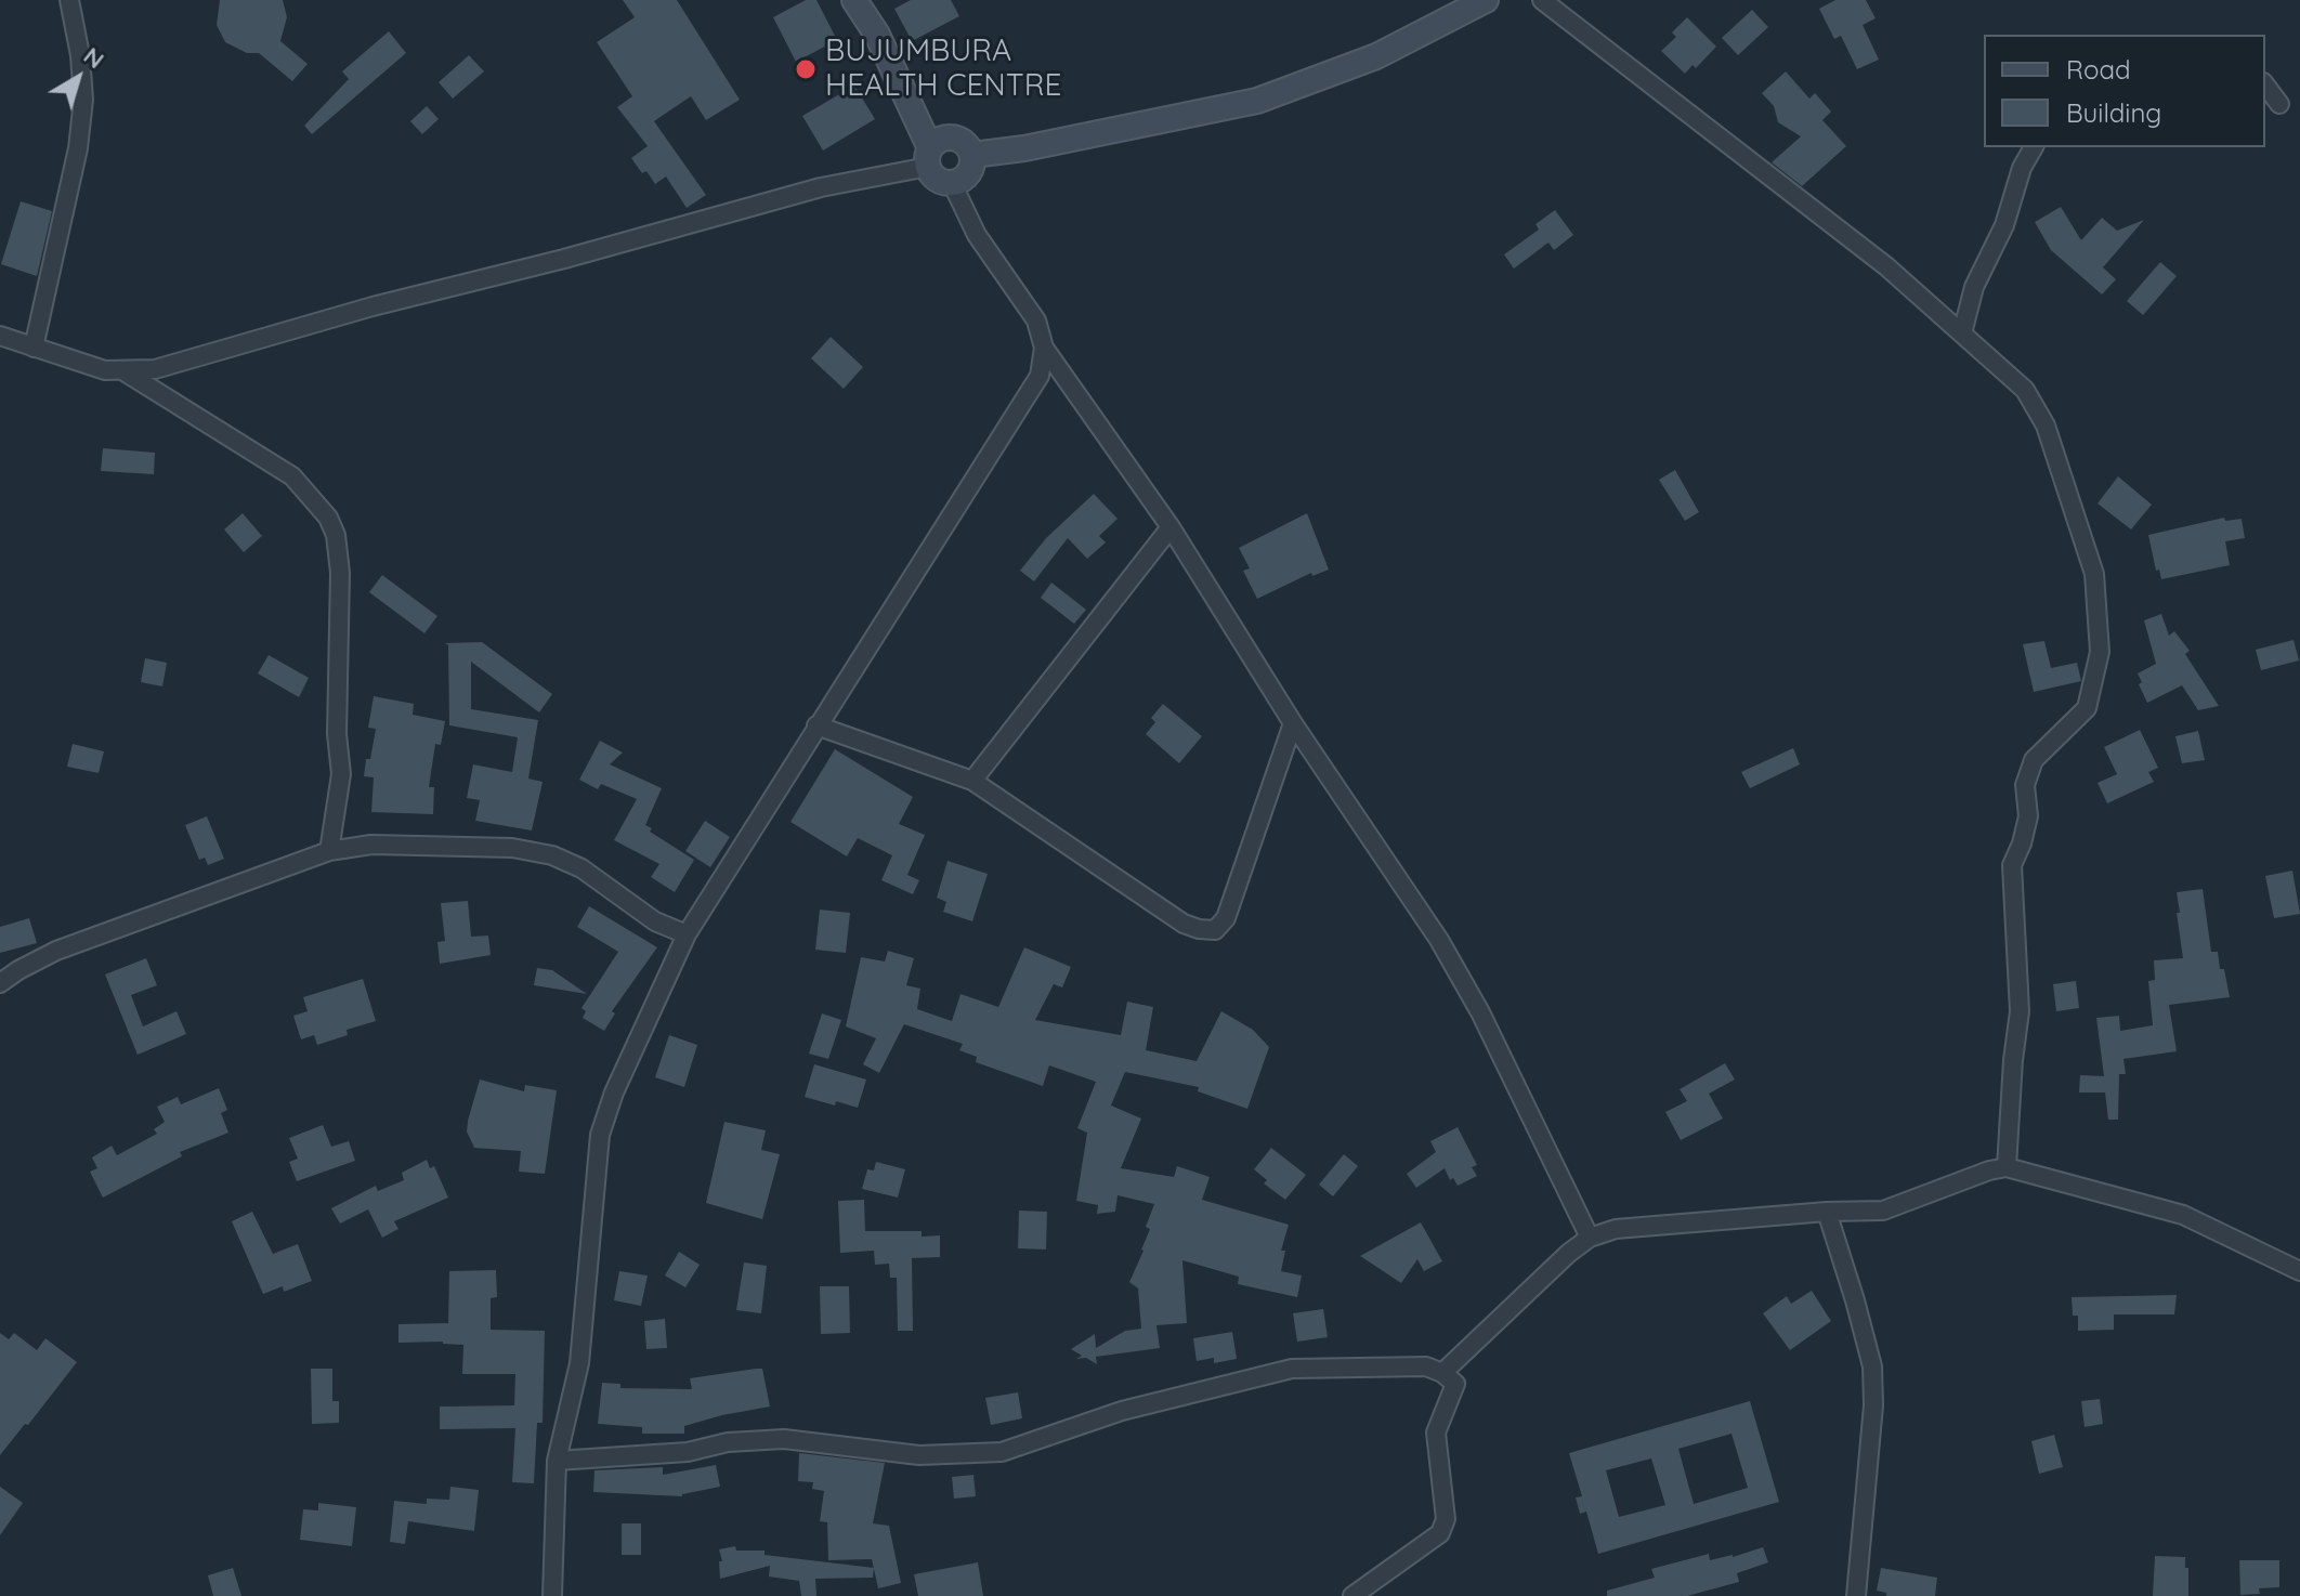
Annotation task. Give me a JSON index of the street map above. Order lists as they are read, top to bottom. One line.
{"places":["BUJUMBURA HEALTH CENTRE"],"legend":["Road","Building"],"north":"top right"}
